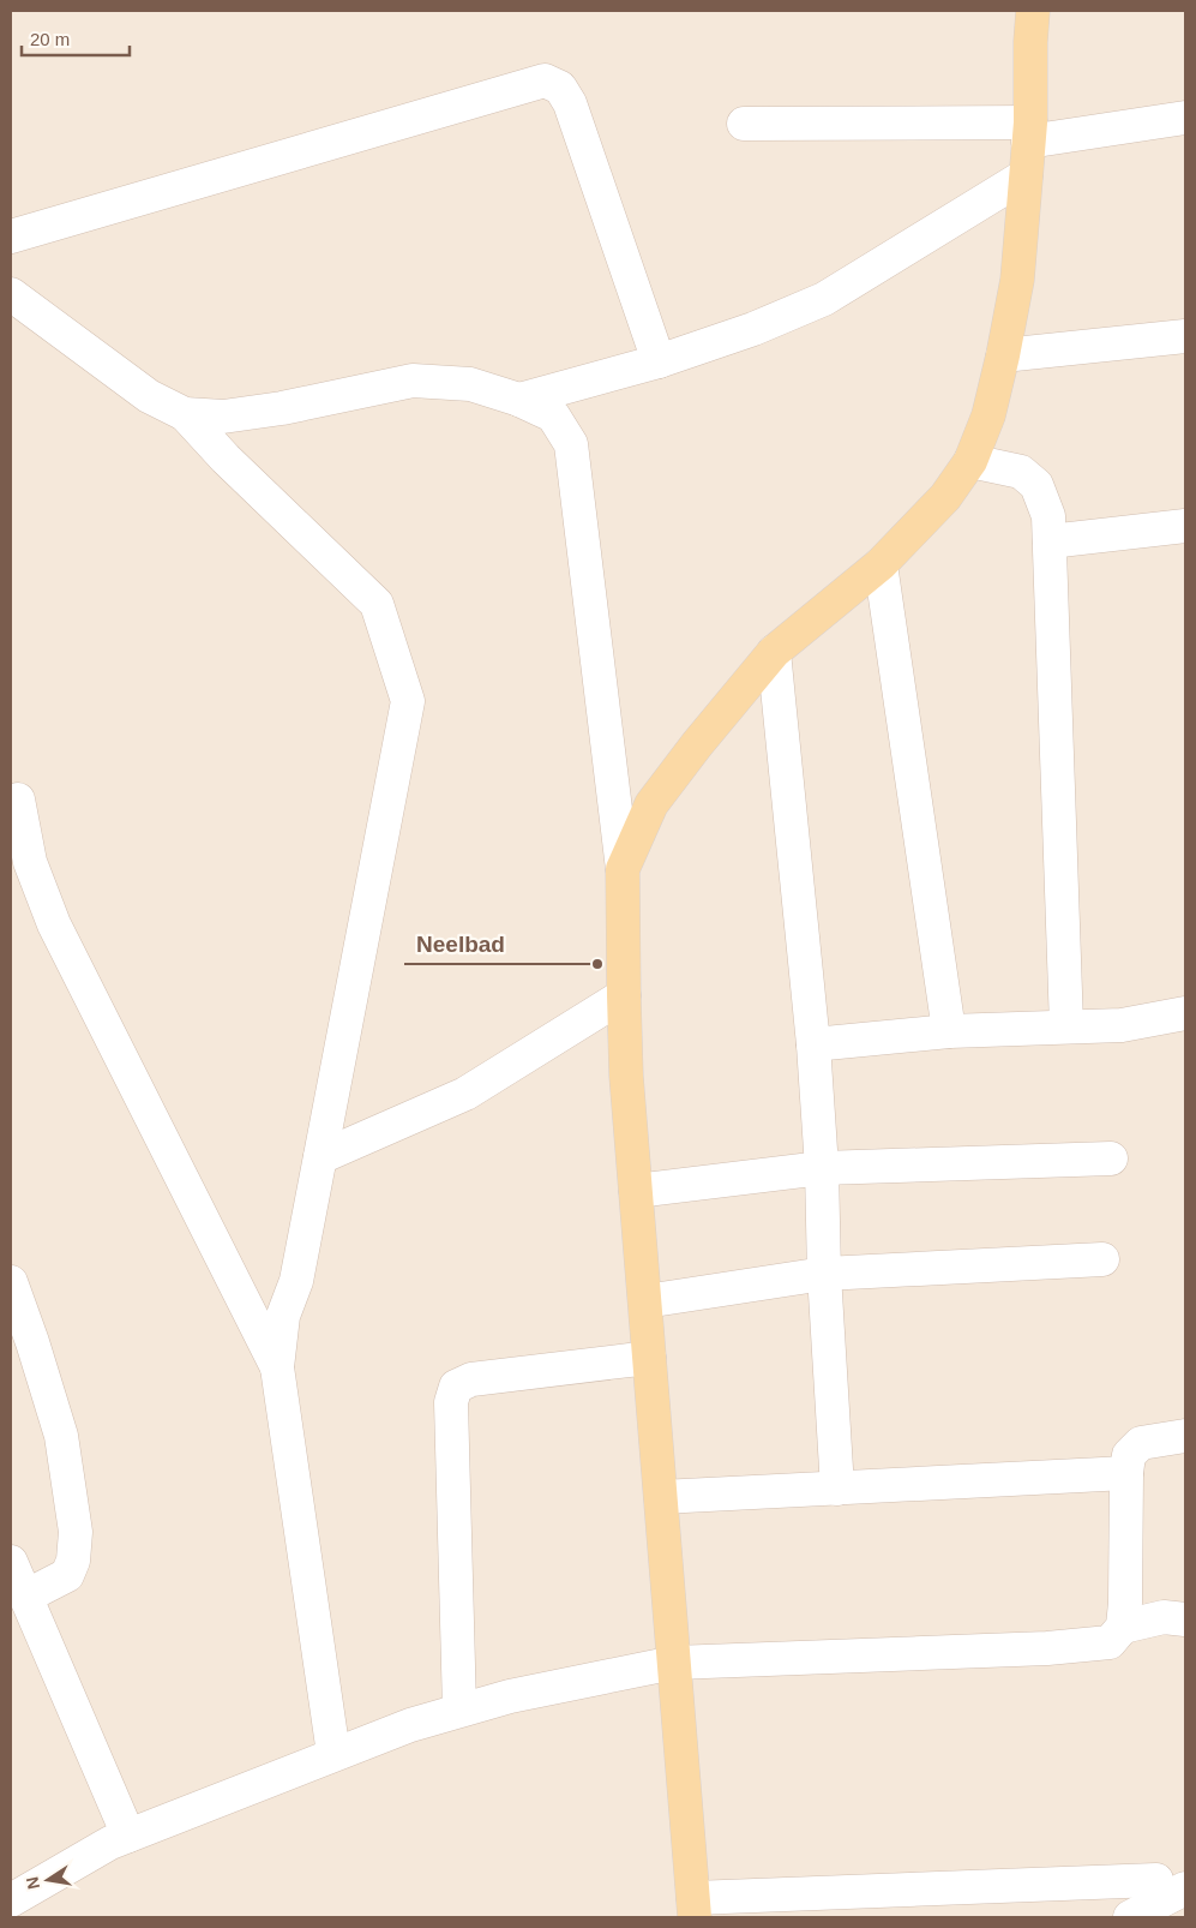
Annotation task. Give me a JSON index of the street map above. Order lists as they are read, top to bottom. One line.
{"places":["Neelbad"],"scale_bar":"20 m","north":"left"}
